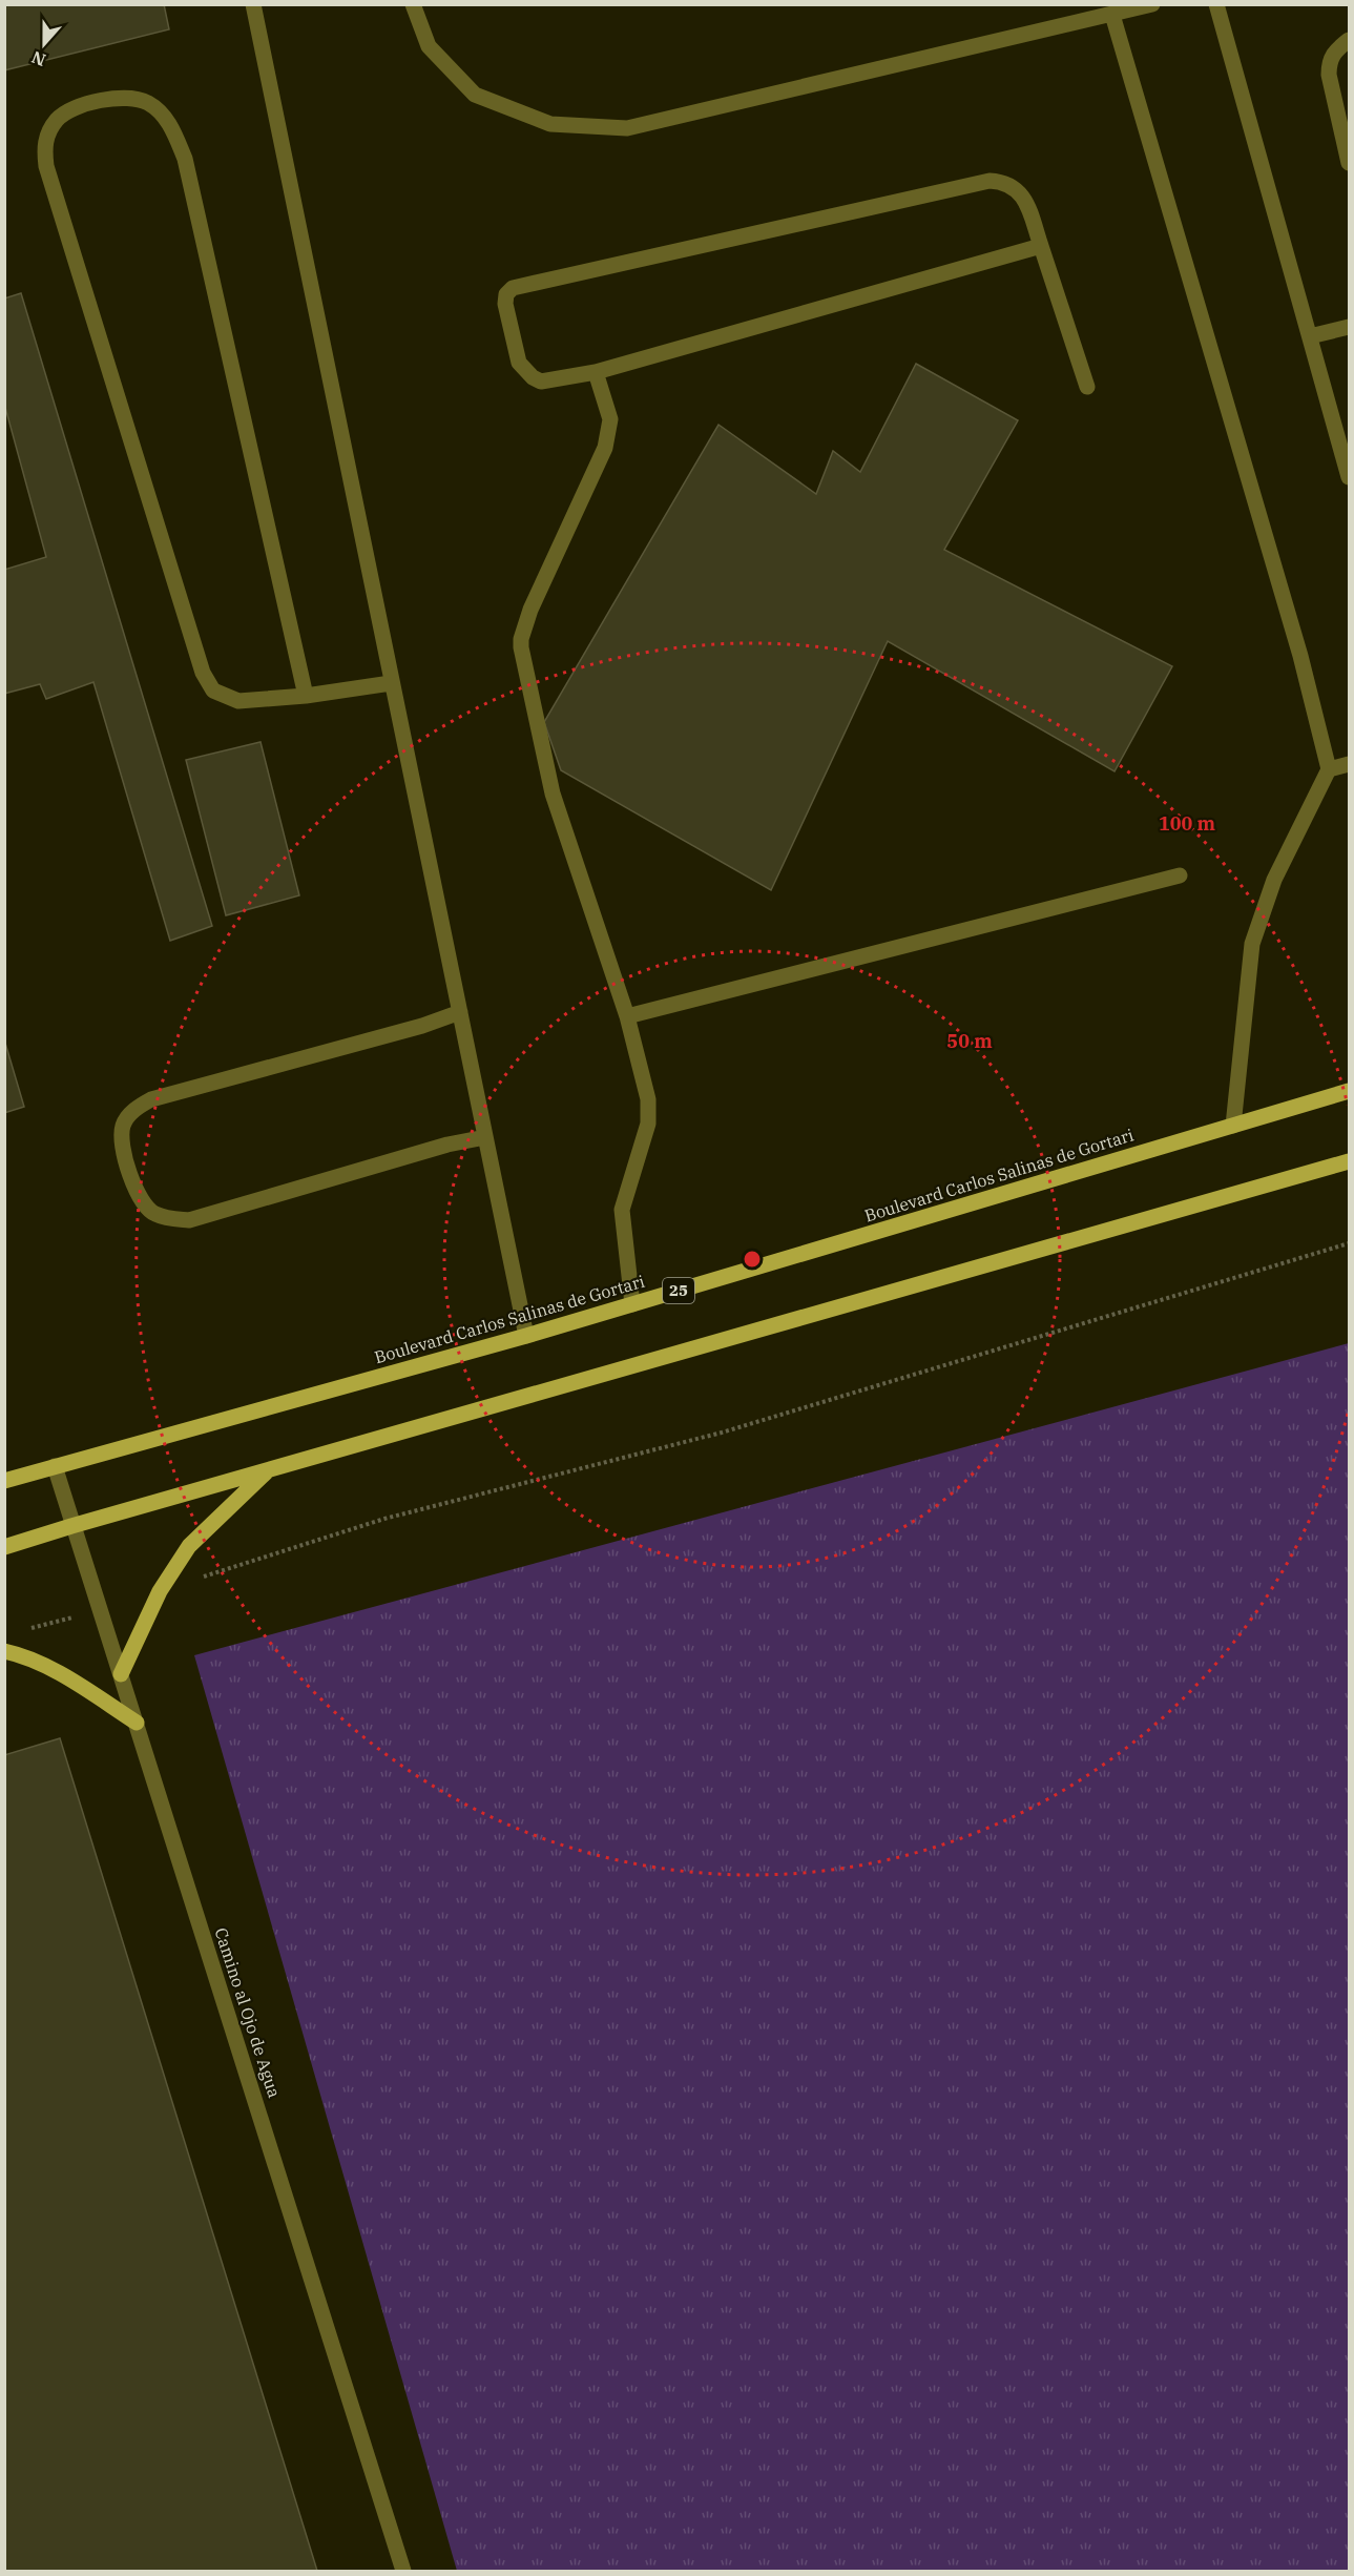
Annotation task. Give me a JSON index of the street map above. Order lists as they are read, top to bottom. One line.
{"streets":{"main road":["Boulevard Carlos Salinas de Gortari","25"],"street":["Camino al Ojo de Agua"]},"crossings":[["Boulevard Carlos Salinas de Gortari","Camino al Ojo de Agua"]],"north":"bottom","rings":["100 m","50 m"]}
